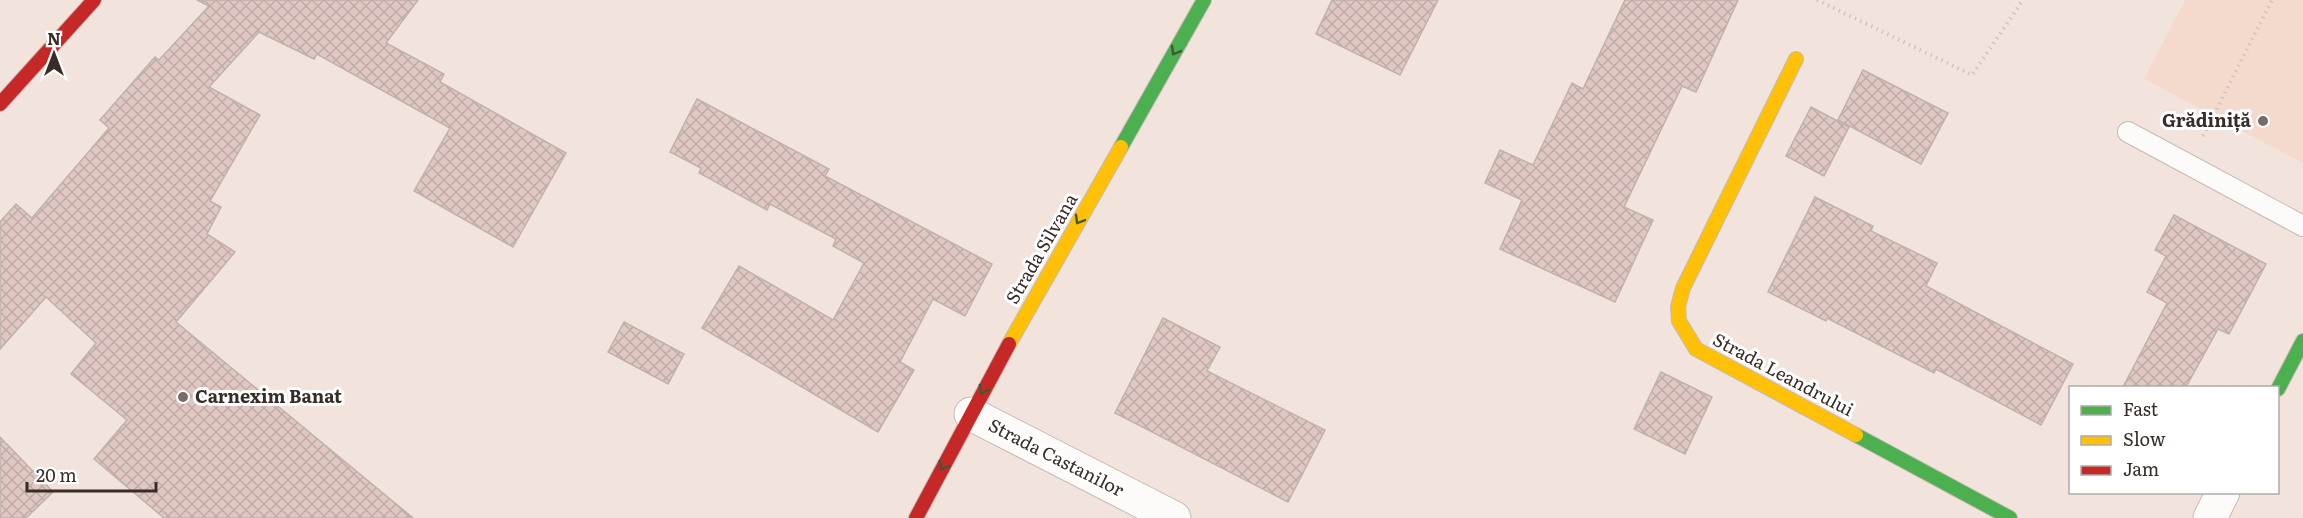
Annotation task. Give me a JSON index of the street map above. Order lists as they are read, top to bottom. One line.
{"streets":{"street":["Strada Silvana","Strada Leandrului","Strada Castanilor"]},"crossings":[["Strada Silvana","Strada Castanilor"]],"one_way":["Strada Silvana"],"places":["Grădiniță","Carnexim Banat"],"legend":["Fast","Slow","Jam"],"scale_bar":"20 m","north":"top"}
